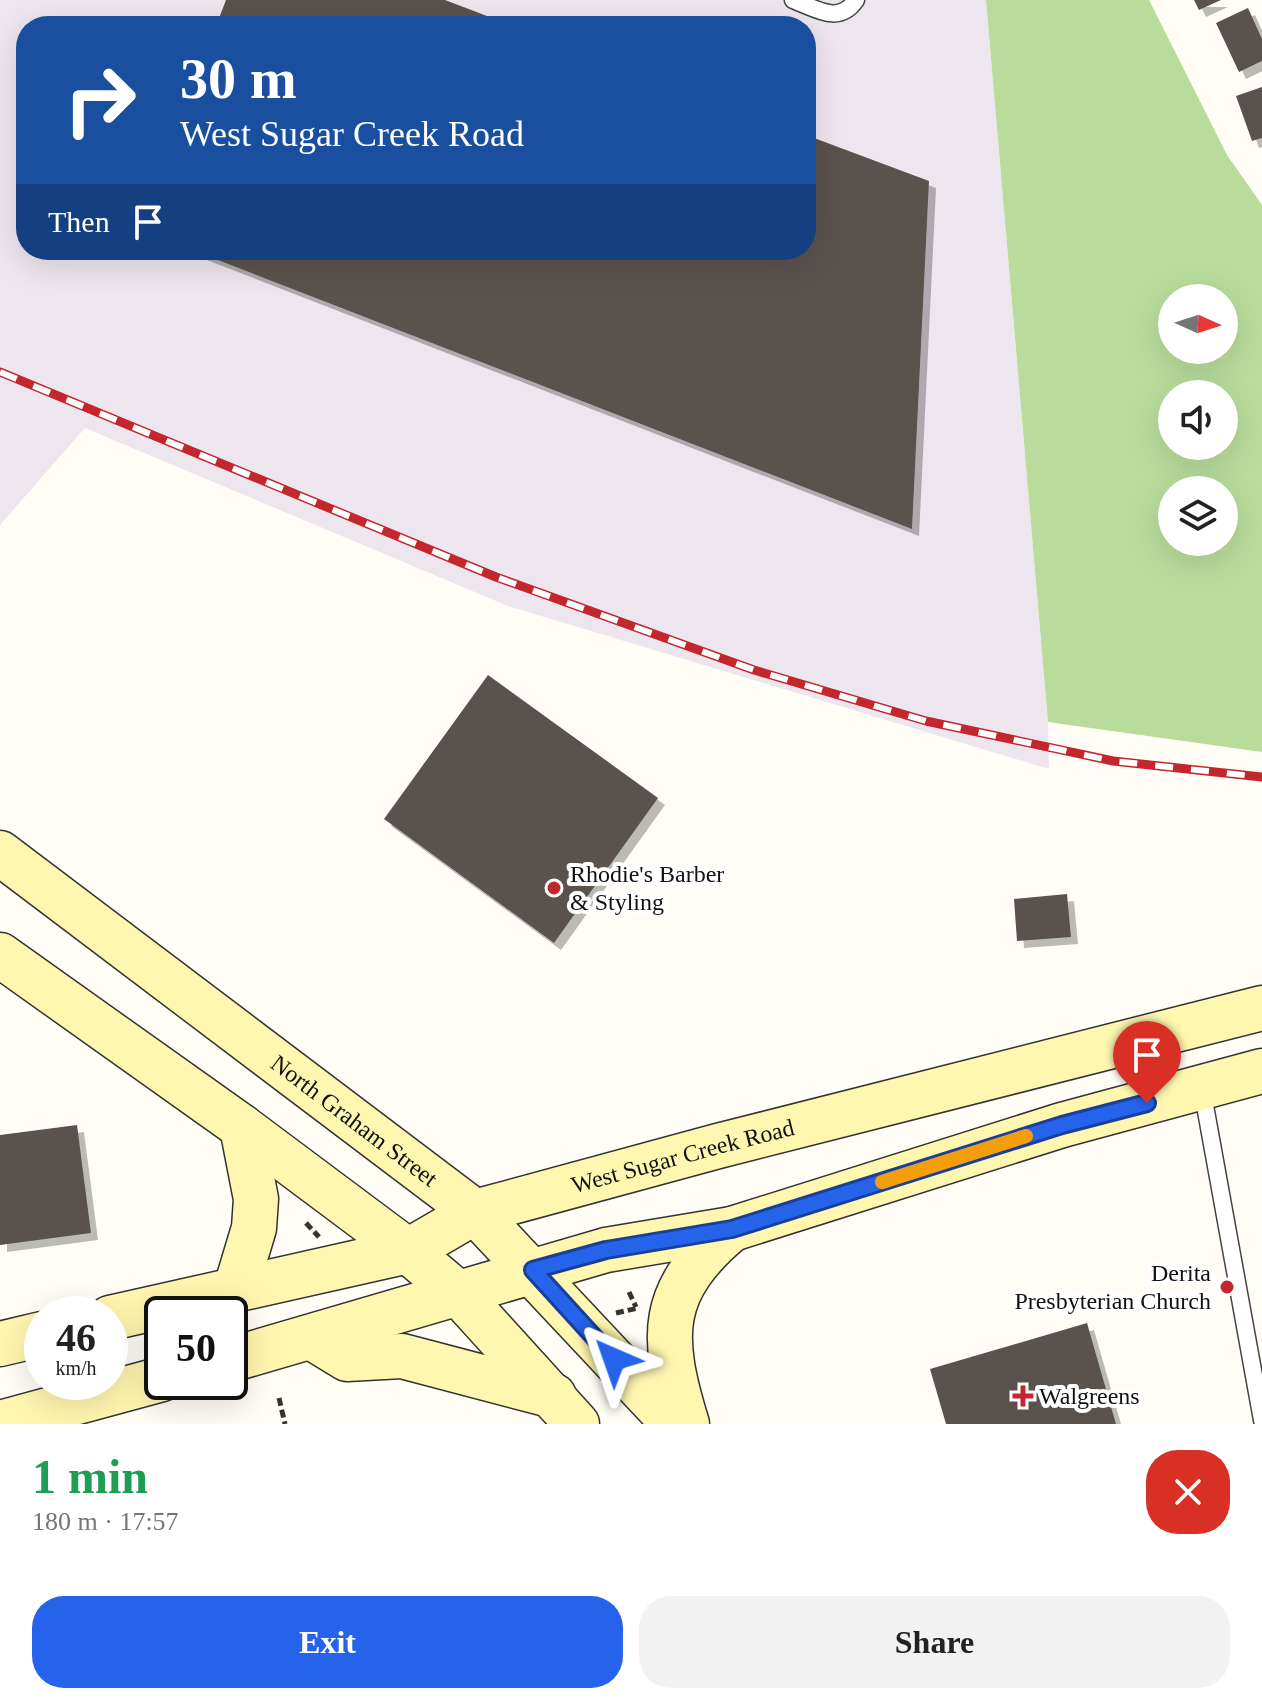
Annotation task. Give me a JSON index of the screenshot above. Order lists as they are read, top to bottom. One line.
{"streets":{"main road":["North Graham Street","West Sugar Creek Road"]},"crossings":[["North Graham Street","West Sugar Creek Road"]],"places":{"other":["Rhodie's Barber & Styling","Derita Presbyterian Church"],"health":["Walgreens"]},"north":"right","page":{"turn":["30 m","West Sugar Creek Road"],"then":"Then","speed":"46 km/h","limit":"50","heading":["1 min","180 m · 17:57"],"buttons":["Exit","Share"]}}
